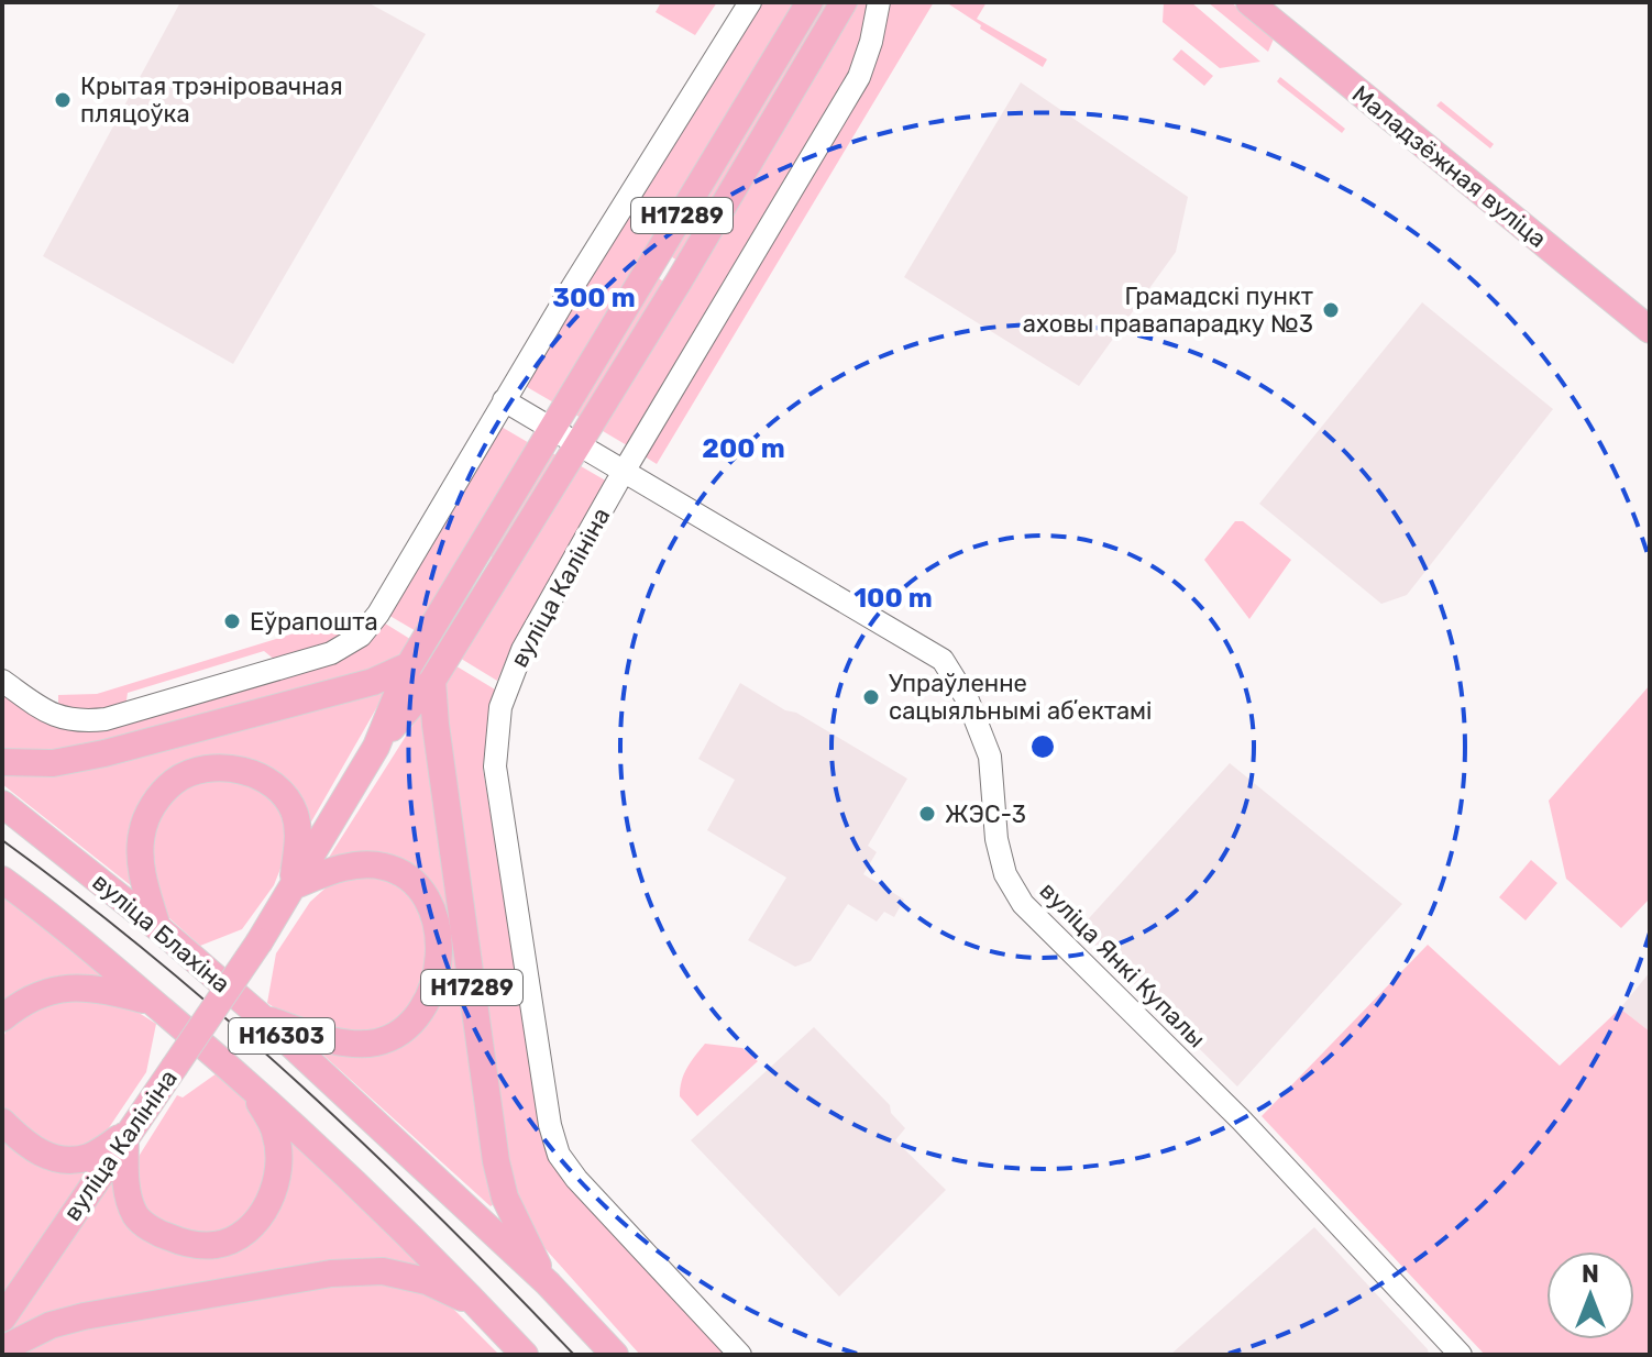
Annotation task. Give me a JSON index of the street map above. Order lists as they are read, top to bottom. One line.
{"streets":{"main road":["Маладзёжная вуліца","Н17289","вуліца Калініна","вуліца Блахіна","Н16303"],"street":["вуліца Янкі Купалы"]},"crossings":[["Н17289","вуліца Калініна"],["Н17289","вуліца Блахіна"],["Н17289","Н16303"],["вуліца Калініна","вуліца Янкі Купалы"],["вуліца Блахіна","Н16303"]],"places":["Крытая трэніровачная пляцоўка","Грамадскі пункт аховы правапарадку №3","Еўрапошта","Упраўленне сацыяльнымі абʼектамі","ЖЭС-3"],"north":"top","rings":["300 m","200 m","100 m"]}
